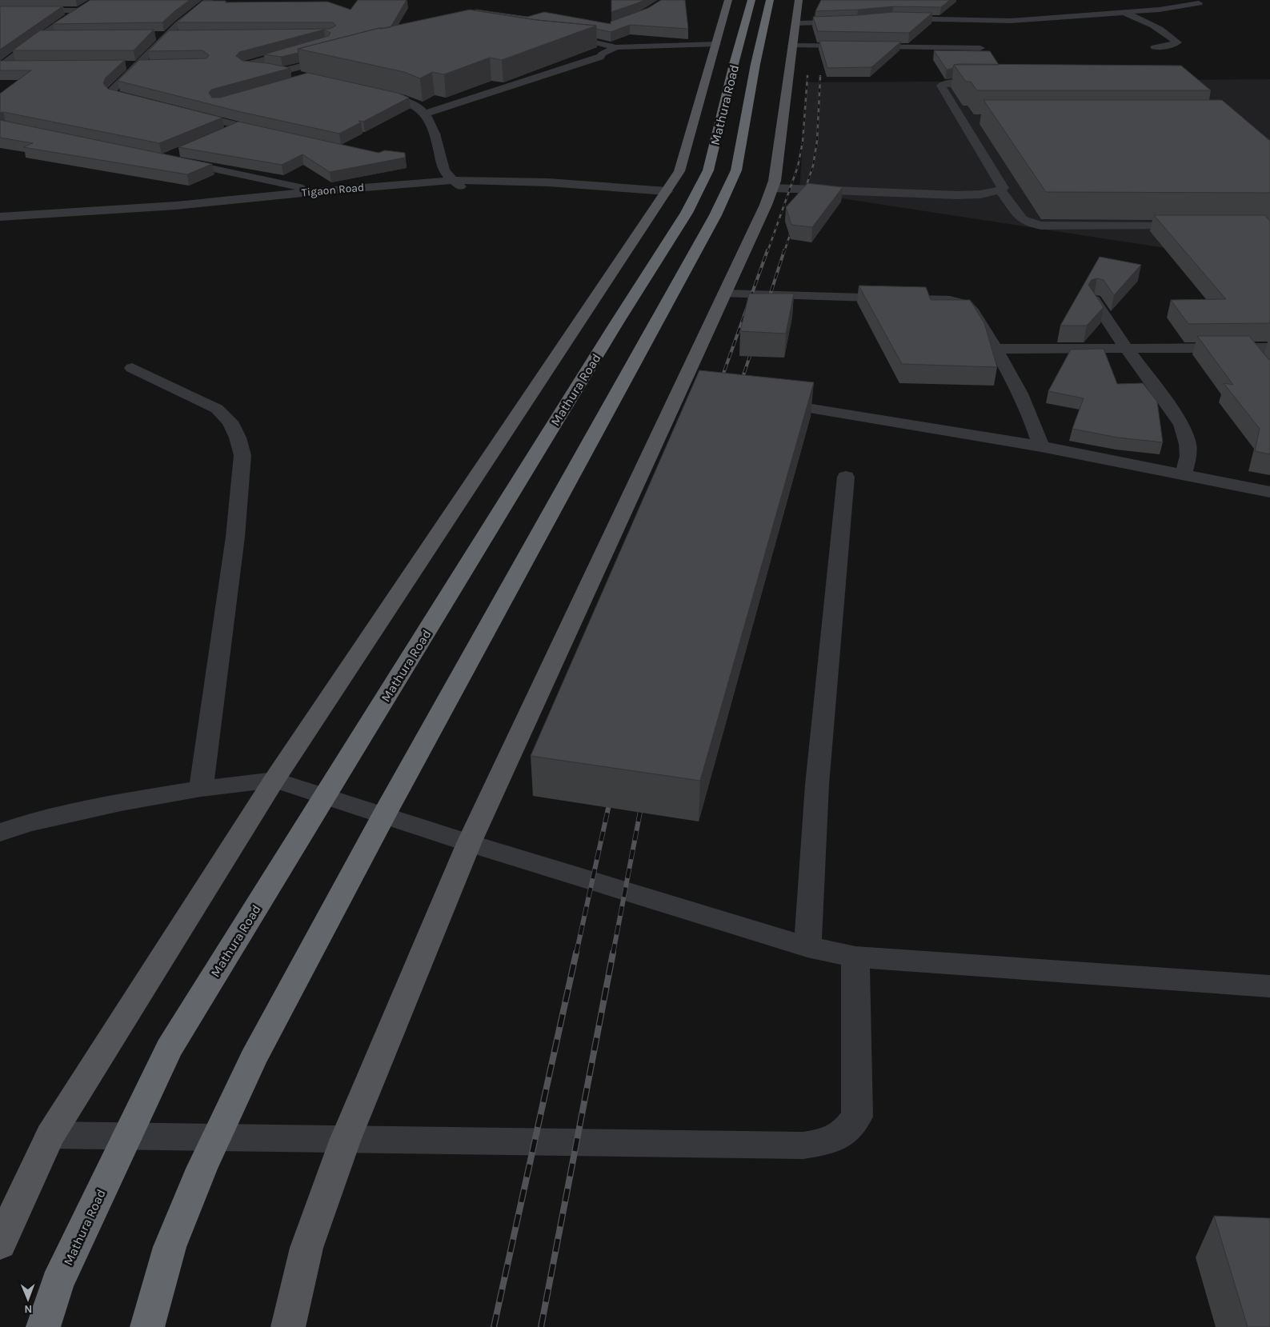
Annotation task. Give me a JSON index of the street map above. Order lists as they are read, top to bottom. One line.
{"streets":{"highway":["Mathura Road"],"street":["Tigaon Road"]},"north":"bottom"}
